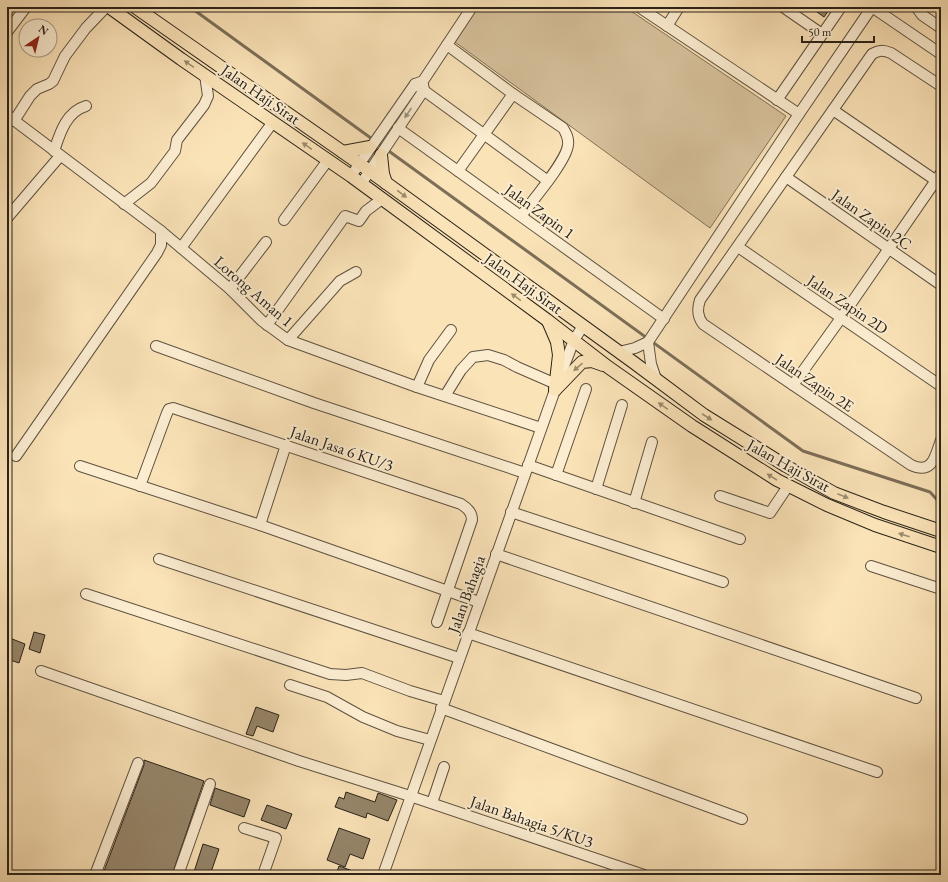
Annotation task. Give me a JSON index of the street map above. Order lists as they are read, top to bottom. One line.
{"streets":{"main road":["Jalan Haji Sirat"],"street":["Jalan Zapin 1","Jalan Zapin 2C","Lorong Aman 1","Jalan Zapin 2D","Jalan Zapin 2E","Jalan Jasa 6 KU/3","Jalan Bahagia","Jalan Bahagia 5/KU3"]},"crossings":[["Jalan Haji Sirat","Jalan Bahagia"],["Lorong Aman 1","Jalan Bahagia"],["Jalan Zapin 2D","Jalan Zapin 2E"],["Jalan Bahagia","Jalan Bahagia 5/KU3"]],"scale_bar":"50 m","north":"top right"}
